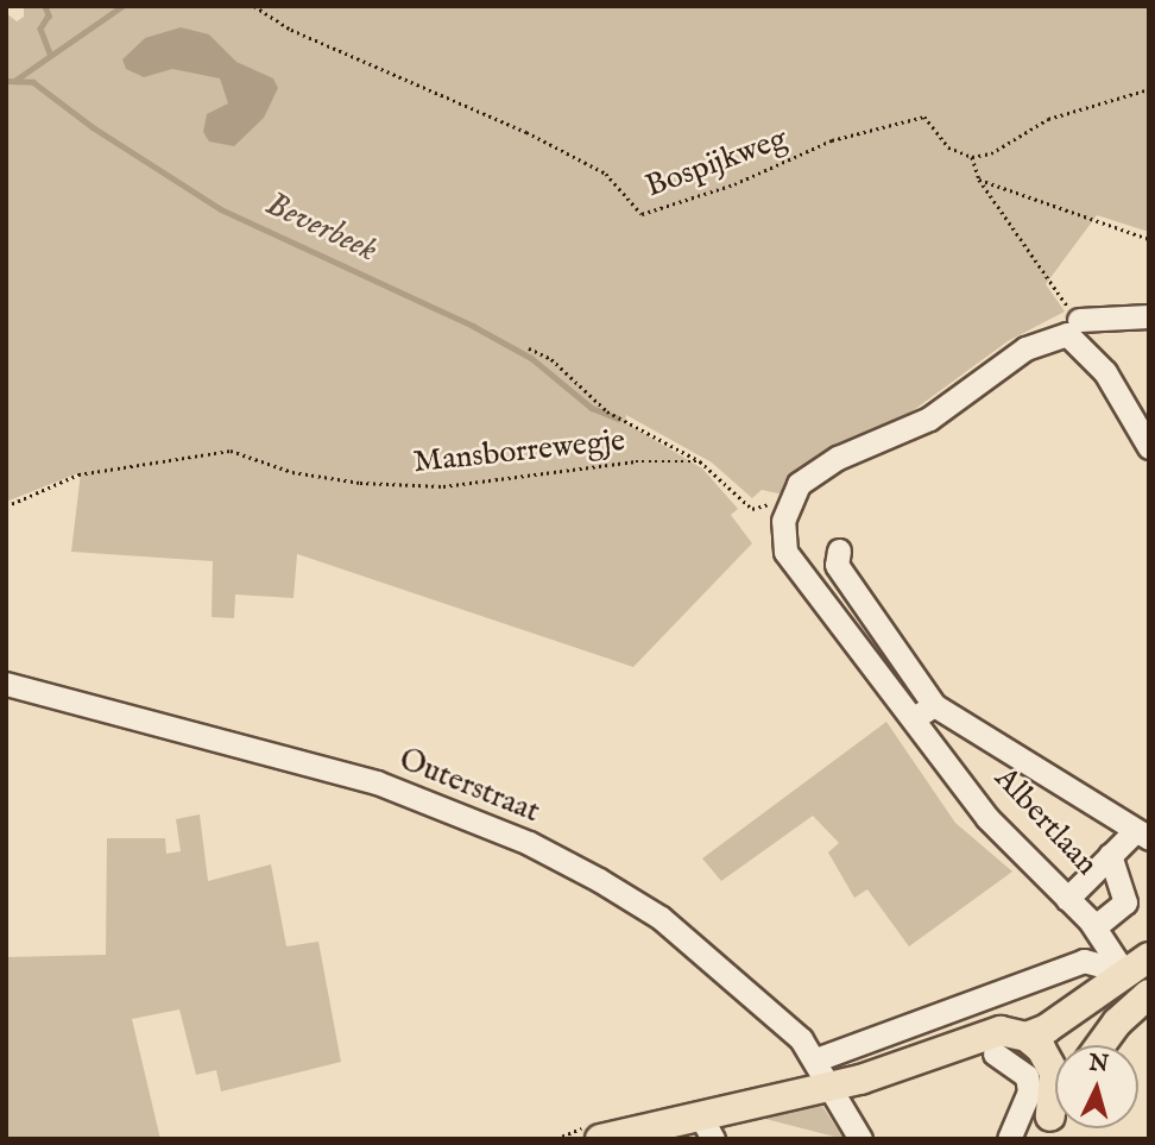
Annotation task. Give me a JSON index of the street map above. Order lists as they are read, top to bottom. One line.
{"streets":{"street":["Outerstraat","Albertlaan"],"path":["Bospijkweg","Mansborrewegje"]},"water":["Beverbeek"],"north":"top"}
